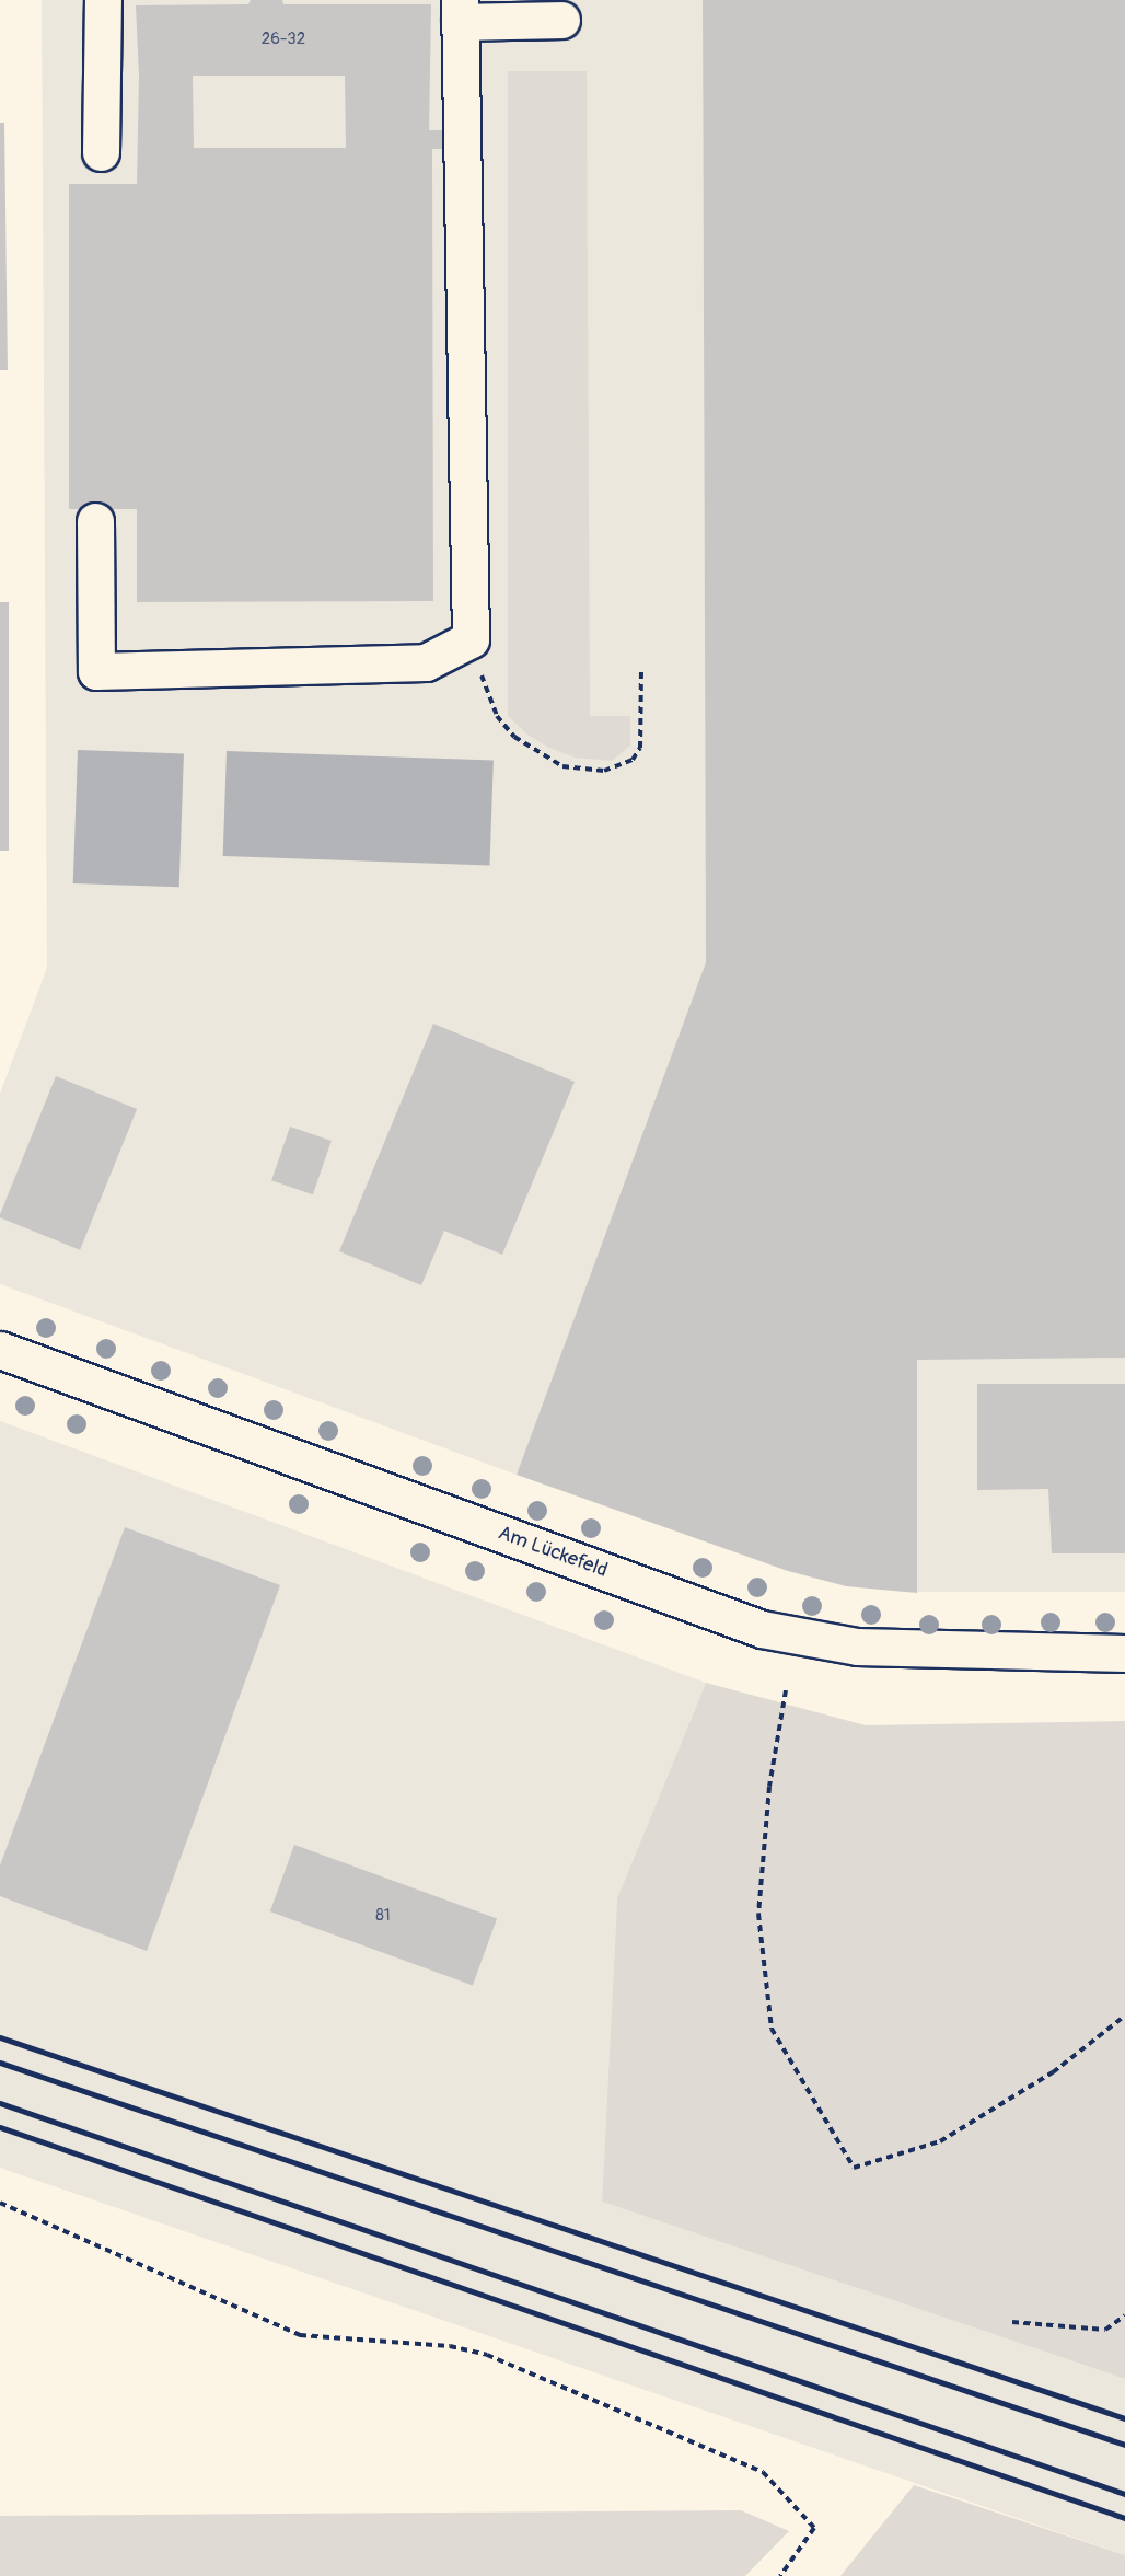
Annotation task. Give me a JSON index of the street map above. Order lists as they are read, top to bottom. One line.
{"streets":{"street":["Am Lückefeld"]},"house_numbers":["26-32","81"]}
